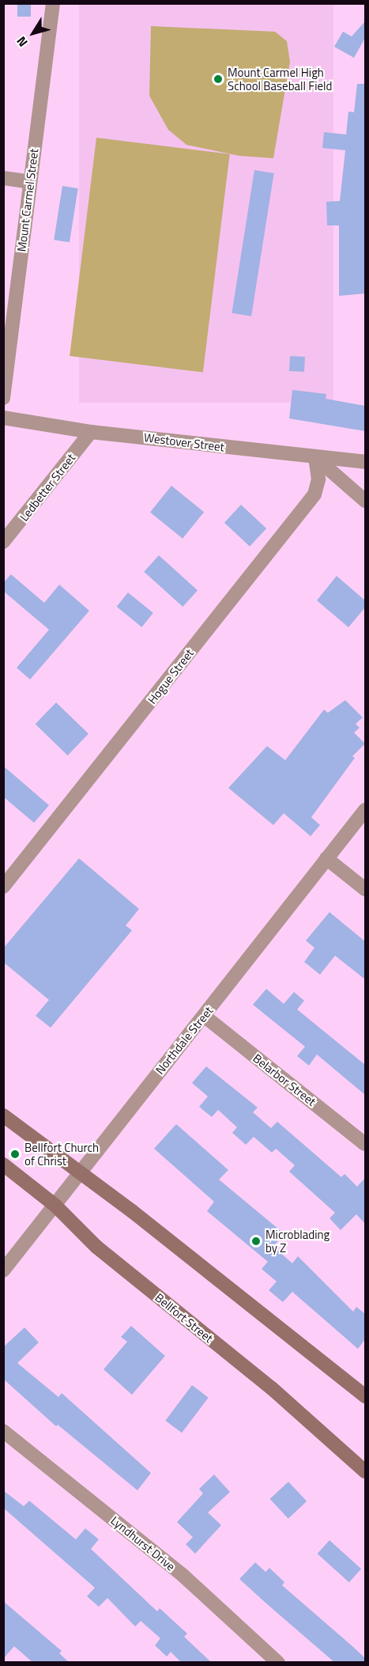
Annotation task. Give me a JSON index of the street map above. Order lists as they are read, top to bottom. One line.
{"streets":{"main road":["Bellfort Street"],"street":["Mount Carmel Street","Westover Street","Ledbetter Street","Hogue Street","Northdale Street","Belarbor Street","Lyndhurst Drive"]},"crossings":[["Westover Street","Ledbetter Street"],["Westover Street","Hogue Street"],["Northdale Street","Belarbor Street"],["Northdale Street","Bellfort Street"]],"places":["Mount Carmel High School Baseball Field","Bellfort Church of Christ","Microblading by Z"],"north":"bottom left"}
